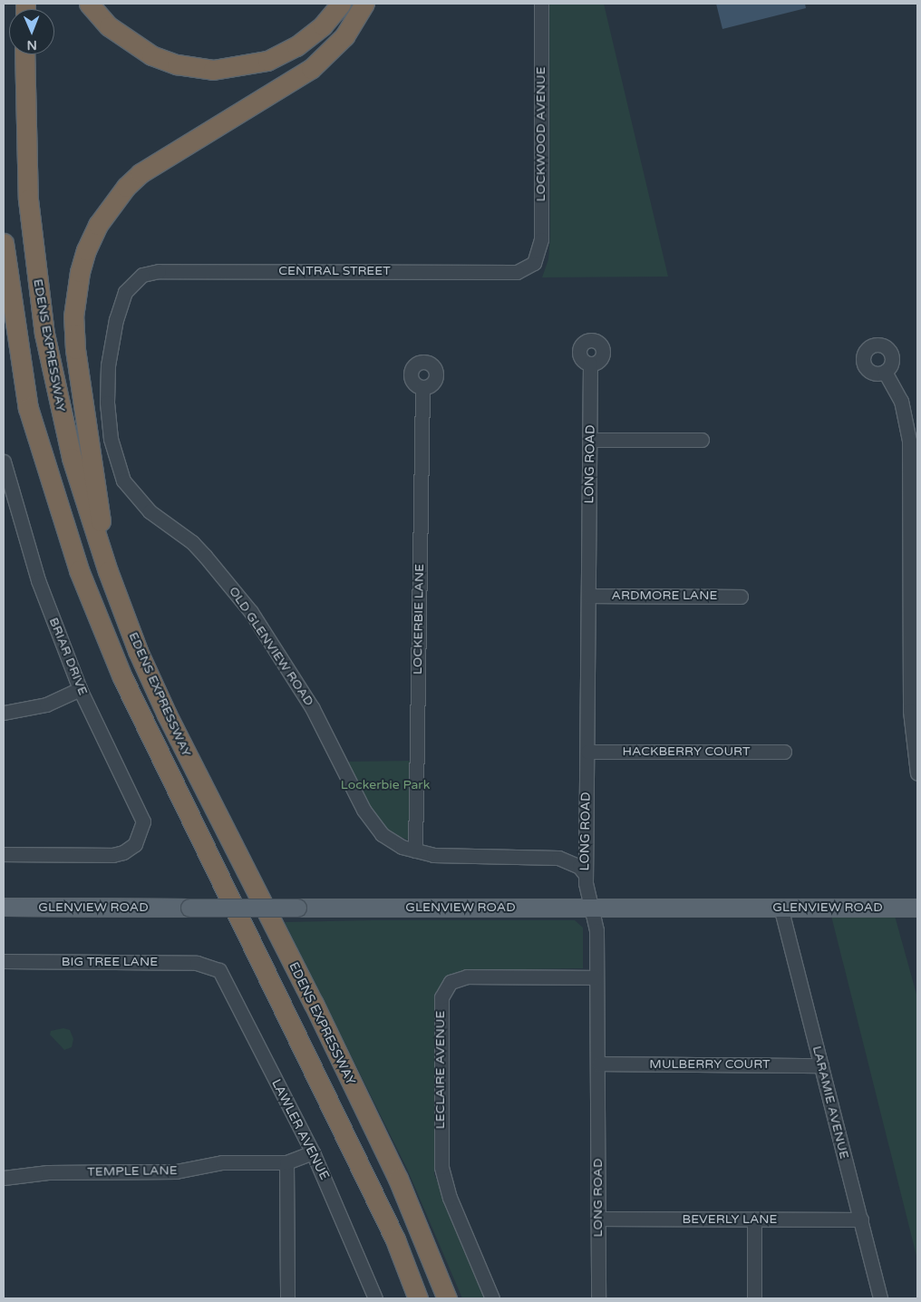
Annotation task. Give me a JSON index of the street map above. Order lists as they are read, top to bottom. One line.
{"streets":{"highway":["EDENS EXPRESSWAY"],"main road":["GLENVIEW ROAD"],"street":["LOCKWOOD AVENUE","CENTRAL STREET","LONG ROAD","ARDMORE LANE","LOCKERBIE LANE","OLD GLENVIEW ROAD","BRIAR DRIVE","HACKBERRY COURT","BIG TREE LANE","MULBERRY COURT","LECLAIRE AVENUE","LARAMIE AVENUE","LAWLER AVENUE","TEMPLE LANE","BEVERLY LANE"]},"crossings":[["LOCKWOOD AVENUE","CENTRAL STREET"],["CENTRAL STREET","OLD GLENVIEW ROAD"],["LONG ROAD","ARDMORE LANE"],["LONG ROAD","OLD GLENVIEW ROAD"],["LONG ROAD","HACKBERRY COURT"],["LONG ROAD","GLENVIEW ROAD"],["LONG ROAD","MULBERRY COURT"],["LONG ROAD","LECLAIRE AVENUE"],["LONG ROAD","BEVERLY LANE"],["LOCKERBIE LANE","OLD GLENVIEW ROAD"],["GLENVIEW ROAD","LARAMIE AVENUE"],["BIG TREE LANE","LAWLER AVENUE"],["MULBERRY COURT","LARAMIE AVENUE"],["LARAMIE AVENUE","BEVERLY LANE"],["LAWLER AVENUE","TEMPLE LANE"]],"parks":["Lockerbie Park"],"north":"bottom"}
